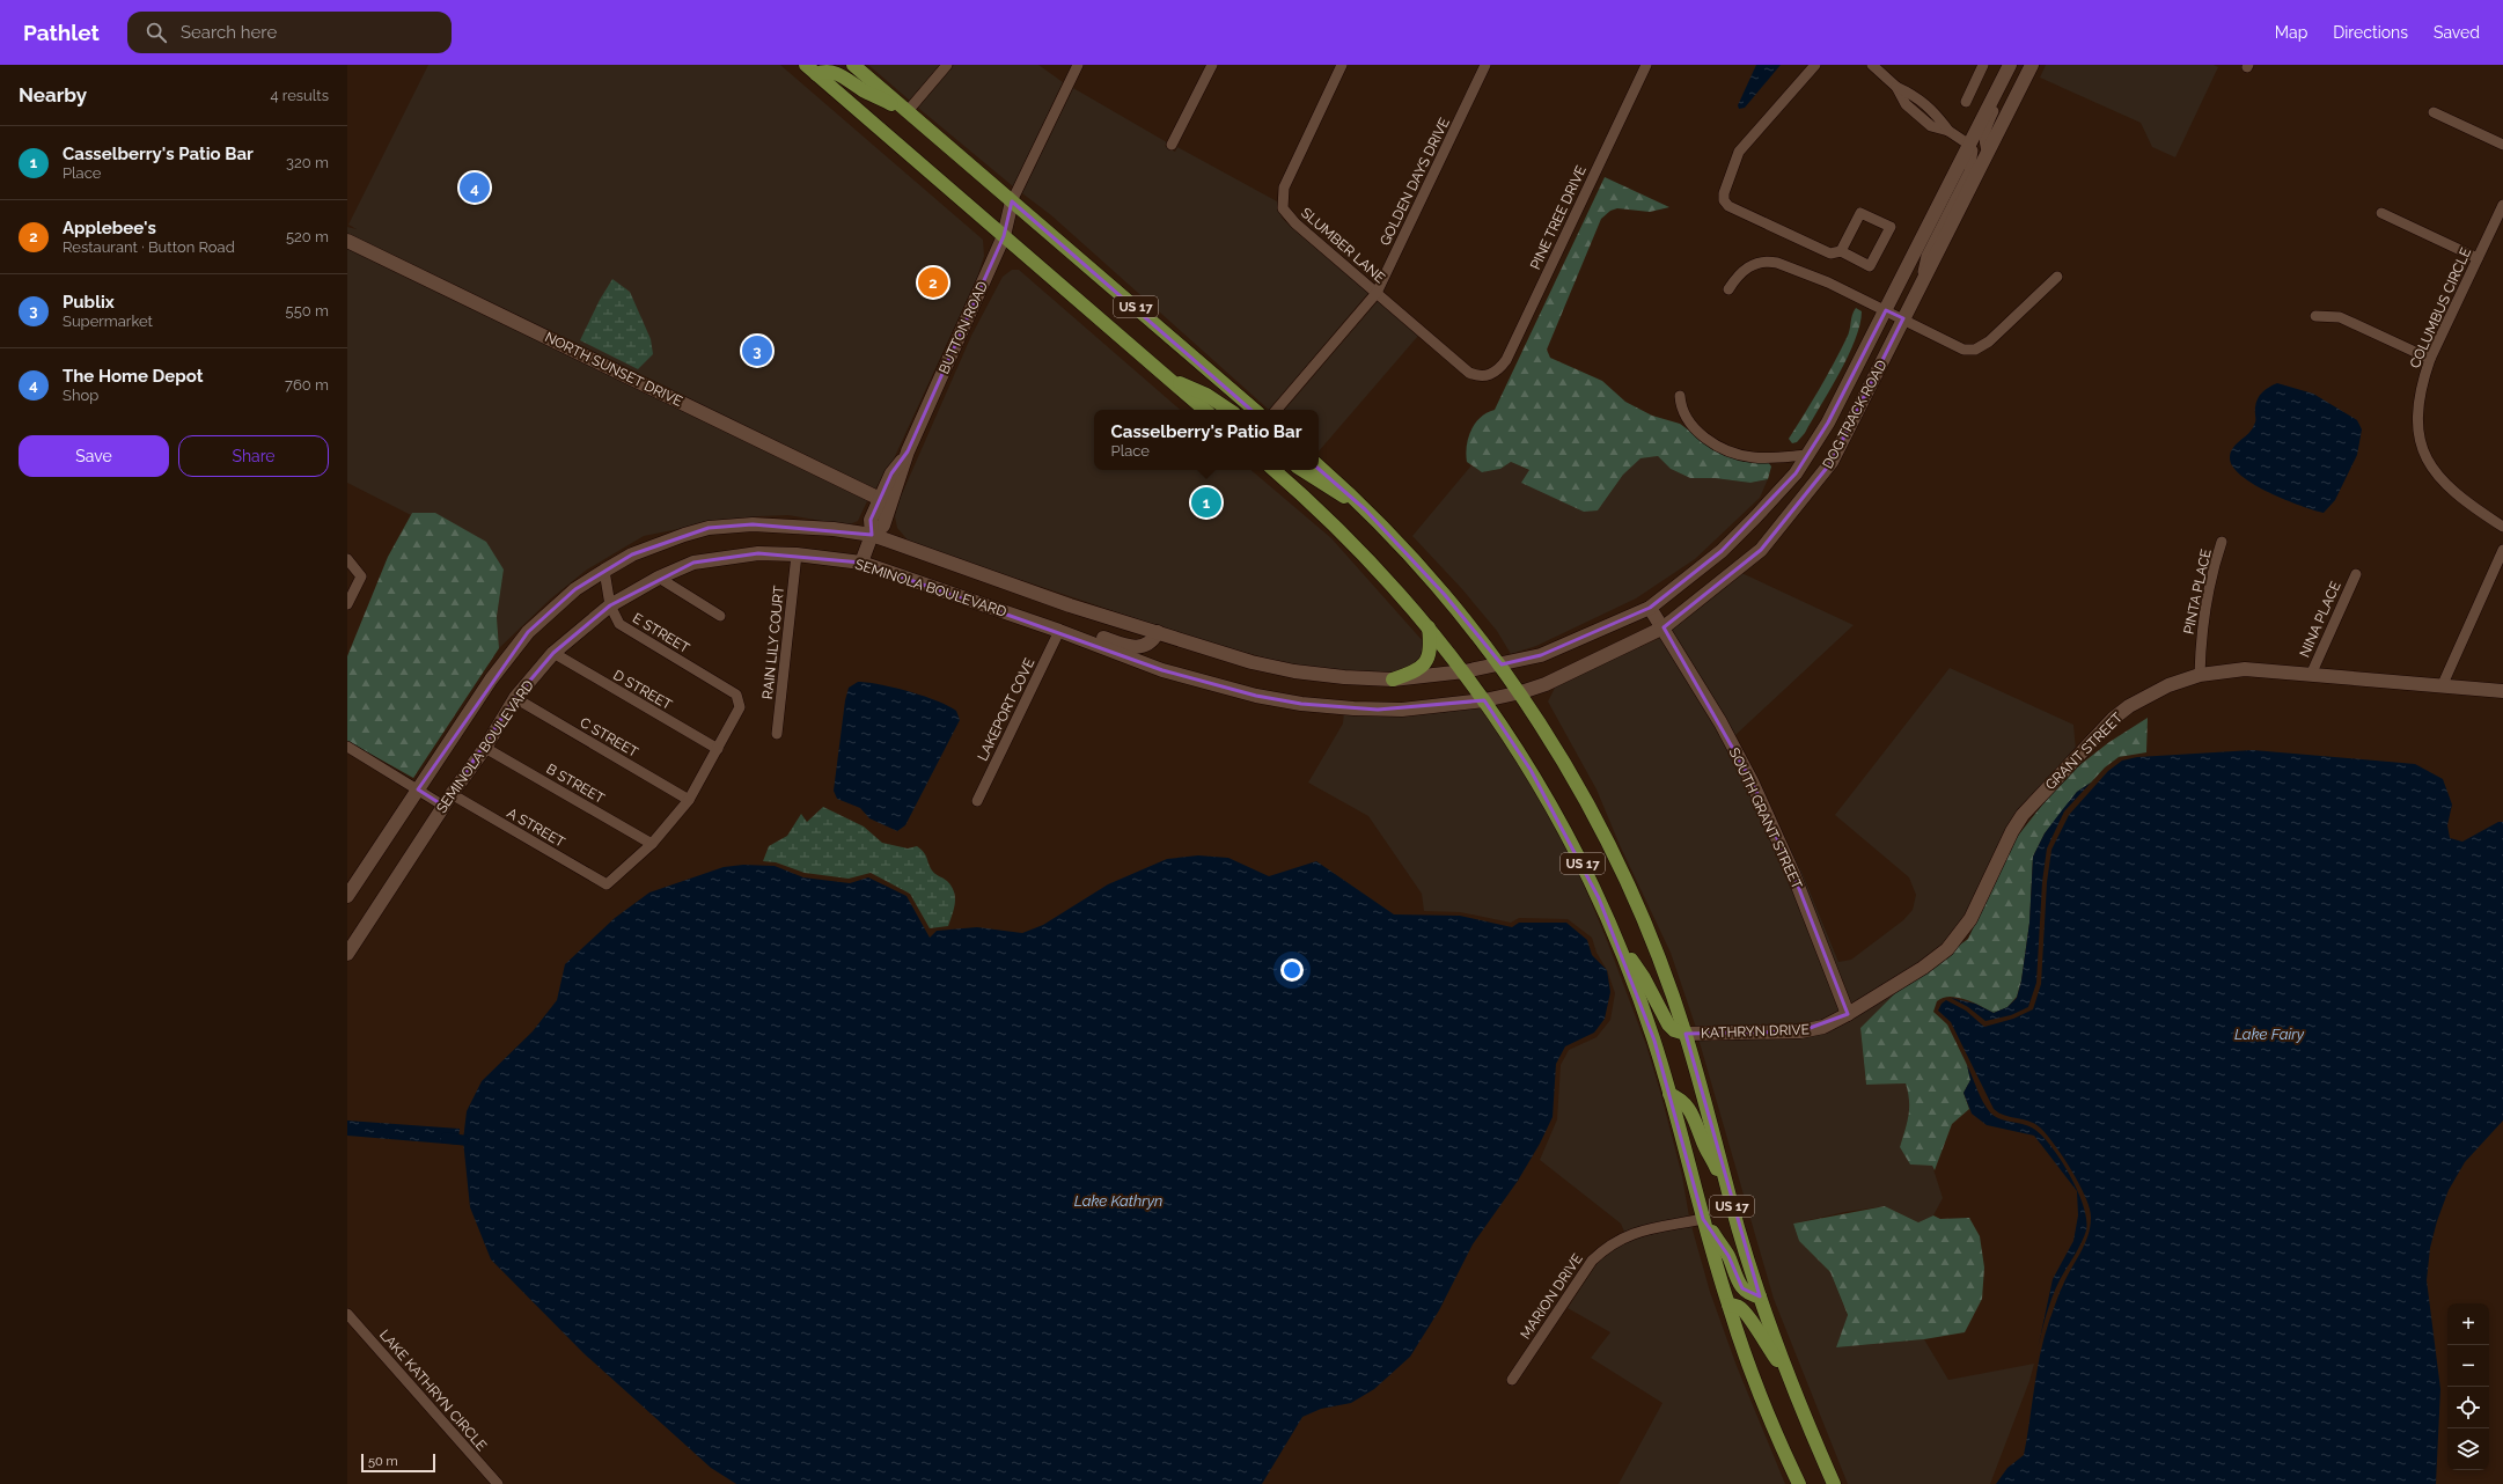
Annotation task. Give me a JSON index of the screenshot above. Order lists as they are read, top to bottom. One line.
{"streets":{"main road":["US 17","BUTTON ROAD","NORTH SUNSET DRIVE","DOG TRACK ROAD","SEMINOLA BOULEVARD","GRANT STREET","SOUTH GRANT STREET","KATHRYN DRIVE"],"street":["GOLDEN DAYS DRIVE","PINE TREE DRIVE","SLUMBER LANE","COLUMBUS CIRCLE","PINTA PLACE","NINA PLACE","E STREET","RAIN LILY COURT","D STREET","LAKEPORT COVE","C STREET","B STREET","A STREET","MARION DRIVE","LAKE KATHRYN CIRCLE"]},"crossings":[["GOLDEN DAYS DRIVE","SLUMBER LANE"],["PINE TREE DRIVE","SLUMBER LANE"],["US 17","BUTTON ROAD"],["US 17","DOG TRACK ROAD"],["US 17","SEMINOLA BOULEVARD"],["US 17","KATHRYN DRIVE"],["US 17","MARION DRIVE"],["BUTTON ROAD","NORTH SUNSET DRIVE"],["BUTTON ROAD","SEMINOLA BOULEVARD"],["DOG TRACK ROAD","SEMINOLA BOULEVARD"],["DOG TRACK ROAD","SOUTH GRANT STREET"],["SEMINOLA BOULEVARD","E STREET"],["SEMINOLA BOULEVARD","RAIN LILY COURT"],["SEMINOLA BOULEVARD","D STREET"],["SEMINOLA BOULEVARD","LAKEPORT COVE"],["SEMINOLA BOULEVARD","C STREET"],["SEMINOLA BOULEVARD","B STREET"],["SEMINOLA BOULEVARD","A STREET"],["PINTA PLACE","GRANT STREET"],["NINA PLACE","GRANT STREET"],["E STREET","D STREET"],["GRANT STREET","SOUTH GRANT STREET"],["GRANT STREET","KATHRYN DRIVE"],["B STREET","A STREET"],["SOUTH GRANT STREET","KATHRYN DRIVE"]],"water":["Lake Fairy","Lake Kathryn"],"scale_bar":"50 m","page":{"header":"Pathlet","search":"Search here","nav":["Map","Directions","Saved"],"heading":["Nearby","4 results"],"list":[{"mark":"1","name":"Casselberry's Patio Bar","note":"Place","value":"320 m"},{"mark":"2","name":"Applebee's","note":"Restaurant · Button Road","value":"520 m"},{"mark":"3","name":"Publix","note":"Supermarket","value":"550 m"},{"mark":"4","name":"The Home Depot","note":"Shop","value":"760 m"}],"pins":["4","2","3","1"],"popup":["Casselberry's Patio Bar","Place"],"buttons":["Save","Share"],"map_buttons":["+","−"],"scale":"50 m"}}
